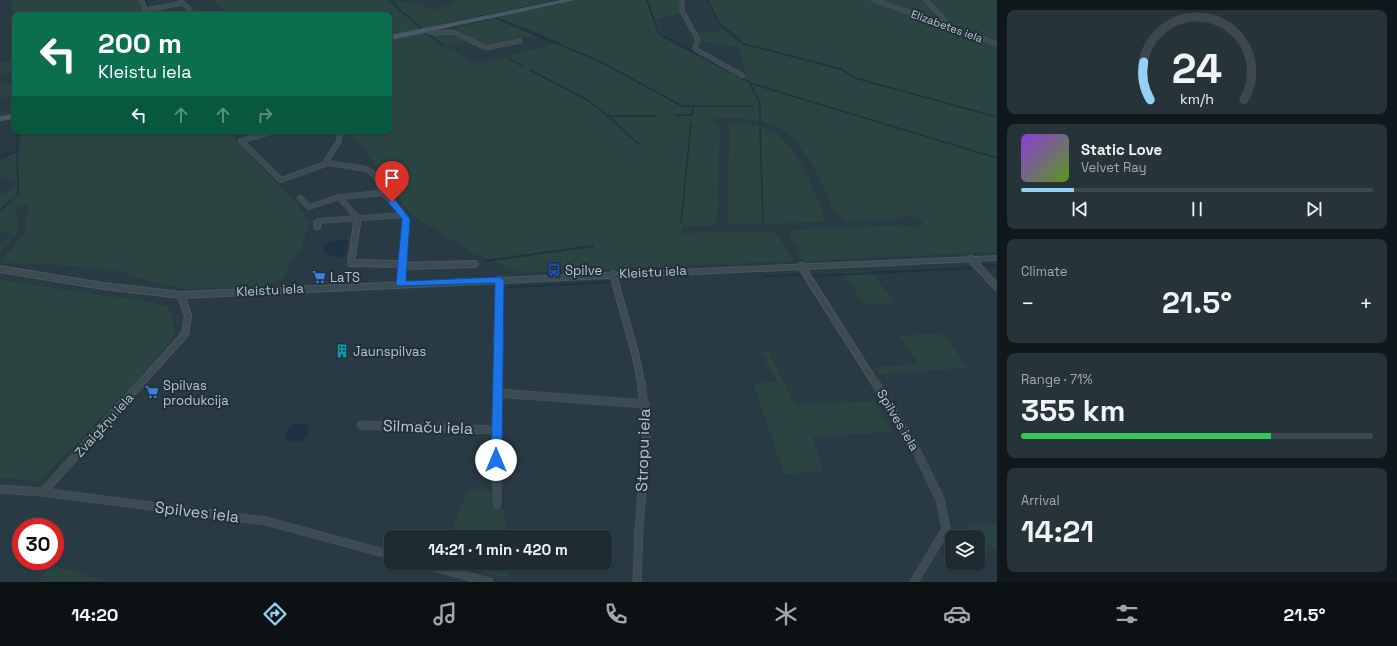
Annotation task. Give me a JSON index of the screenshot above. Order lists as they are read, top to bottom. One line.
{"streets":{"street":["Elizabetes iela","Kleistu iela","Spilves iela","Zvaigžņu iela","Silmaču iela","Stropu iela"]},"crossings":[["Kleistu iela","Spilves iela"],["Kleistu iela","Zvaigžņu iela"],["Kleistu iela","Stropu iela"],["Spilves iela","Zvaigžņu iela"]],"places":{"bus stop":["Spilve"],"supermarket":["LaTS","Spilvas produkcija"],"building":["Jaunspilvas"]},"page":{"turn":["200 m","Kleistu iela"],"song":["Static Love","Velvet Ray"],"tile":["Climate",["Range · 71%","355 km"],["Arrival","14:21"]],"heat":["−","21.5°","+"],"limit":"30","trip":"14:21 · 1 min · 420 m","tabs":["14:20","21.5°"],"gauge":["24","km/h"]}}
